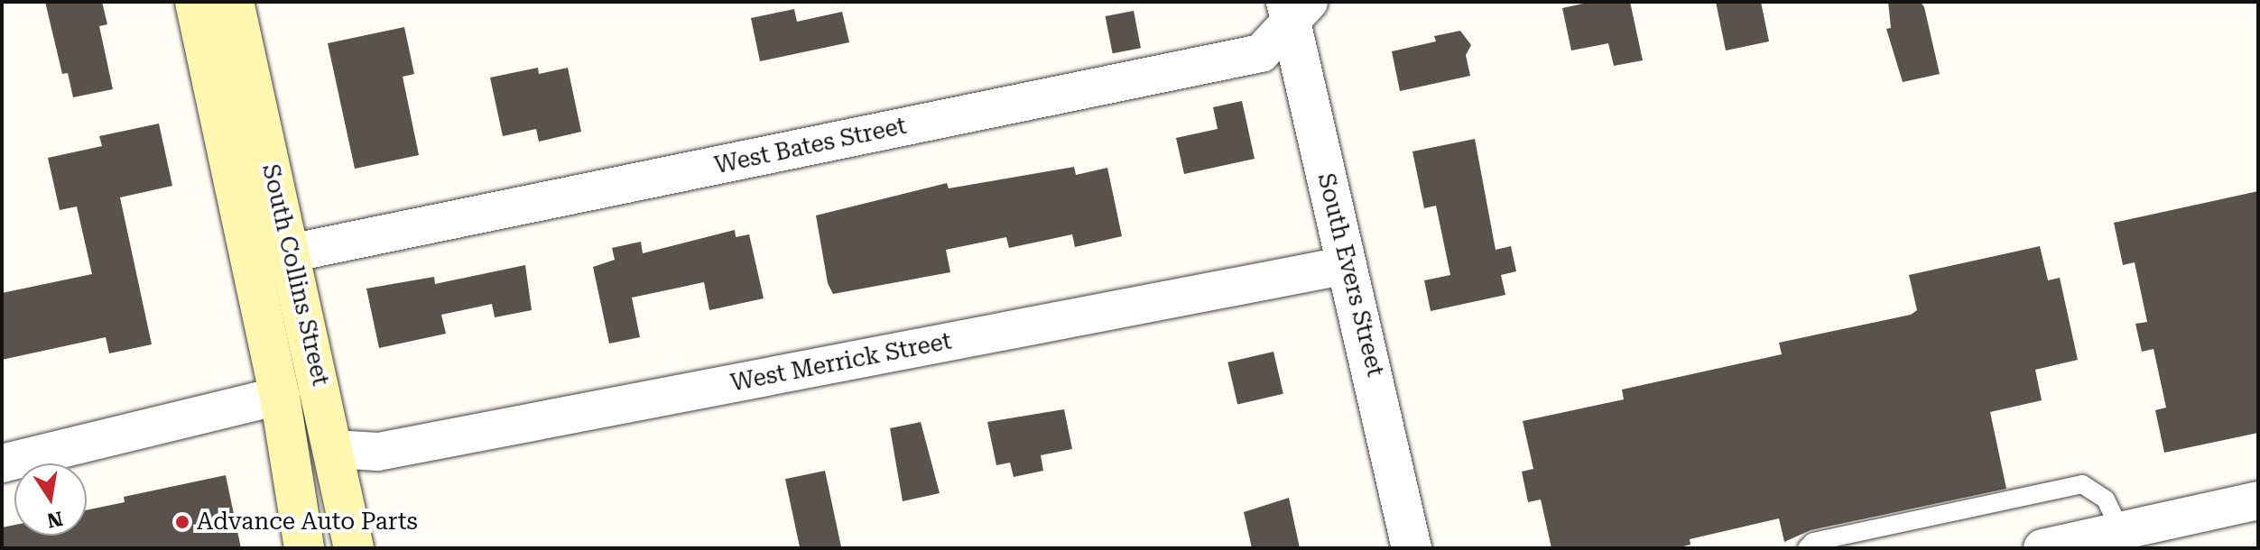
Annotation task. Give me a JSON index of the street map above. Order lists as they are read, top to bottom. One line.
{"streets":{"main road":["South Collins Street"],"street":["West Bates Street","South Evers Street","West Merrick Street"]},"crossings":[["West Bates Street","South Collins Street"],["West Bates Street","South Evers Street"],["South Collins Street","West Merrick Street"],["South Evers Street","West Merrick Street"]],"places":["Advance Auto Parts"],"north":"bottom"}
